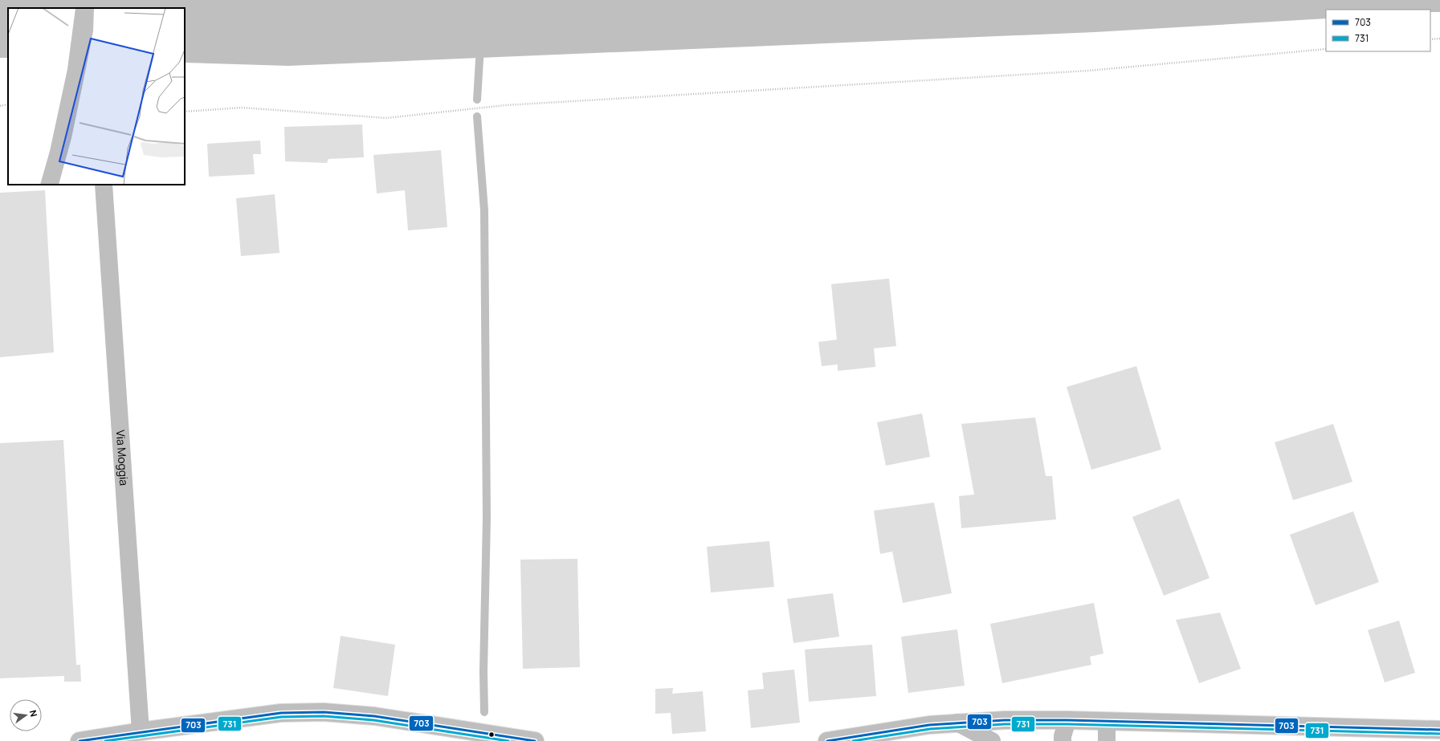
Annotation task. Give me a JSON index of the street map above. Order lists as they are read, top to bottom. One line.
{"streets":{"main road":["Via Moggia"]},"lines":["transit line 703","transit line 731"],"legend":["703","731"],"north":"right"}
